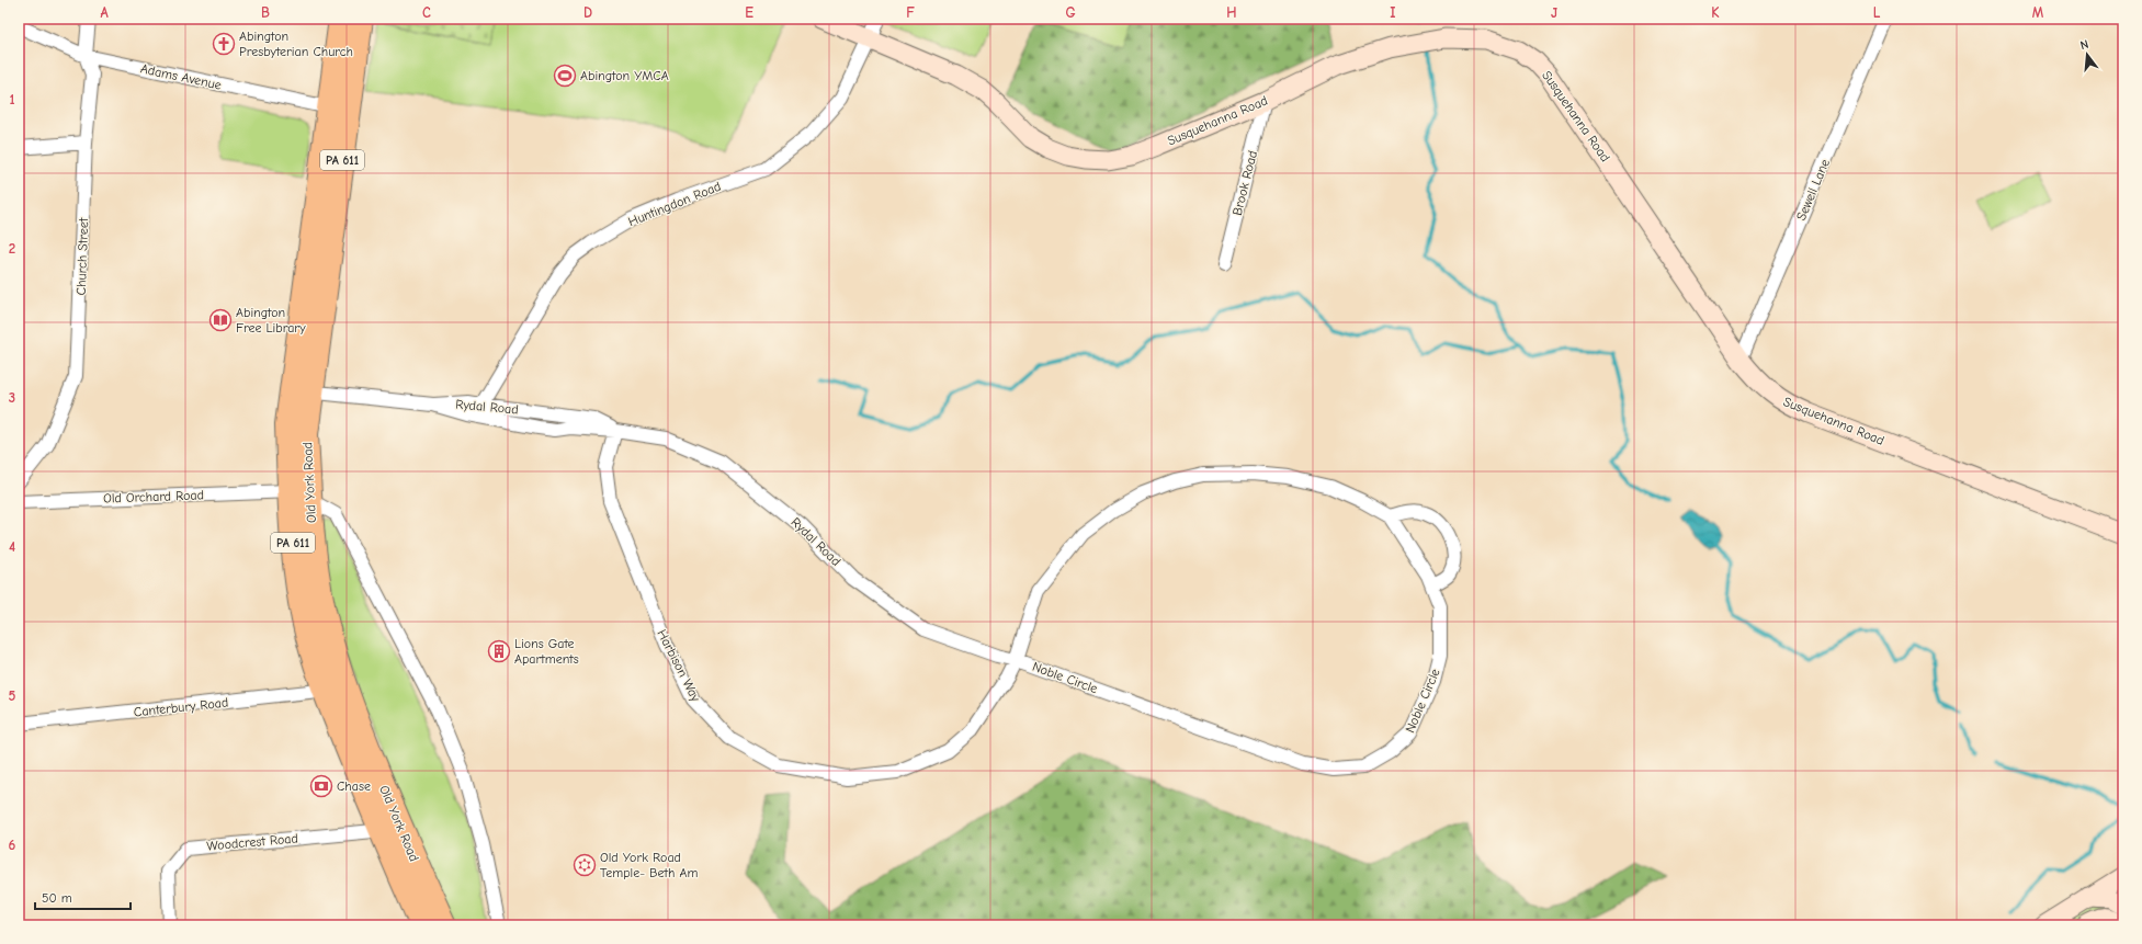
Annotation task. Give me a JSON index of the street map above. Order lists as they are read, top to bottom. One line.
{"streets":{"highway":["PA 611","Old York Road"],"main road":["Susquehanna Road"],"street":["Adams Avenue","Brook Road","Sewell Lane","Huntingdon Road","Church Street","Rydal Road","Old Orchard Road","Harbison Way","Noble Circle","Canterbury Road","Woodcrest Road"]},"crossings":[["Adams Avenue","Church Street"],["Adams Avenue","Old York Road"],["Susquehanna Road","Brook Road"],["Susquehanna Road","Sewell Lane"],["Susquehanna Road","Huntingdon Road"],["Huntingdon Road","Rydal Road"],["Rydal Road","Old York Road"],["Rydal Road","Harbison Way"],["Rydal Road","Noble Circle"],["Old York Road","Old Orchard Road"],["Old York Road","Canterbury Road"],["Old York Road","Woodcrest Road"],["Harbison Way","Noble Circle"]],"places":{"church":["Abington Presbyterian Church"],"sports":["Abington YMCA"],"library":["Abington Free Library"],"building":["Lions Gate Apartments"],"bank":["Chase"],"synagogue":["Old York Road Temple- Beth Am"]},"scale_bar":"50 m","north":"top","grid":{"columns":["A","B","C","D","E","F","G","H","I","J","K","L","M"],"rows":["1","2","3","4","5","6"]}}
